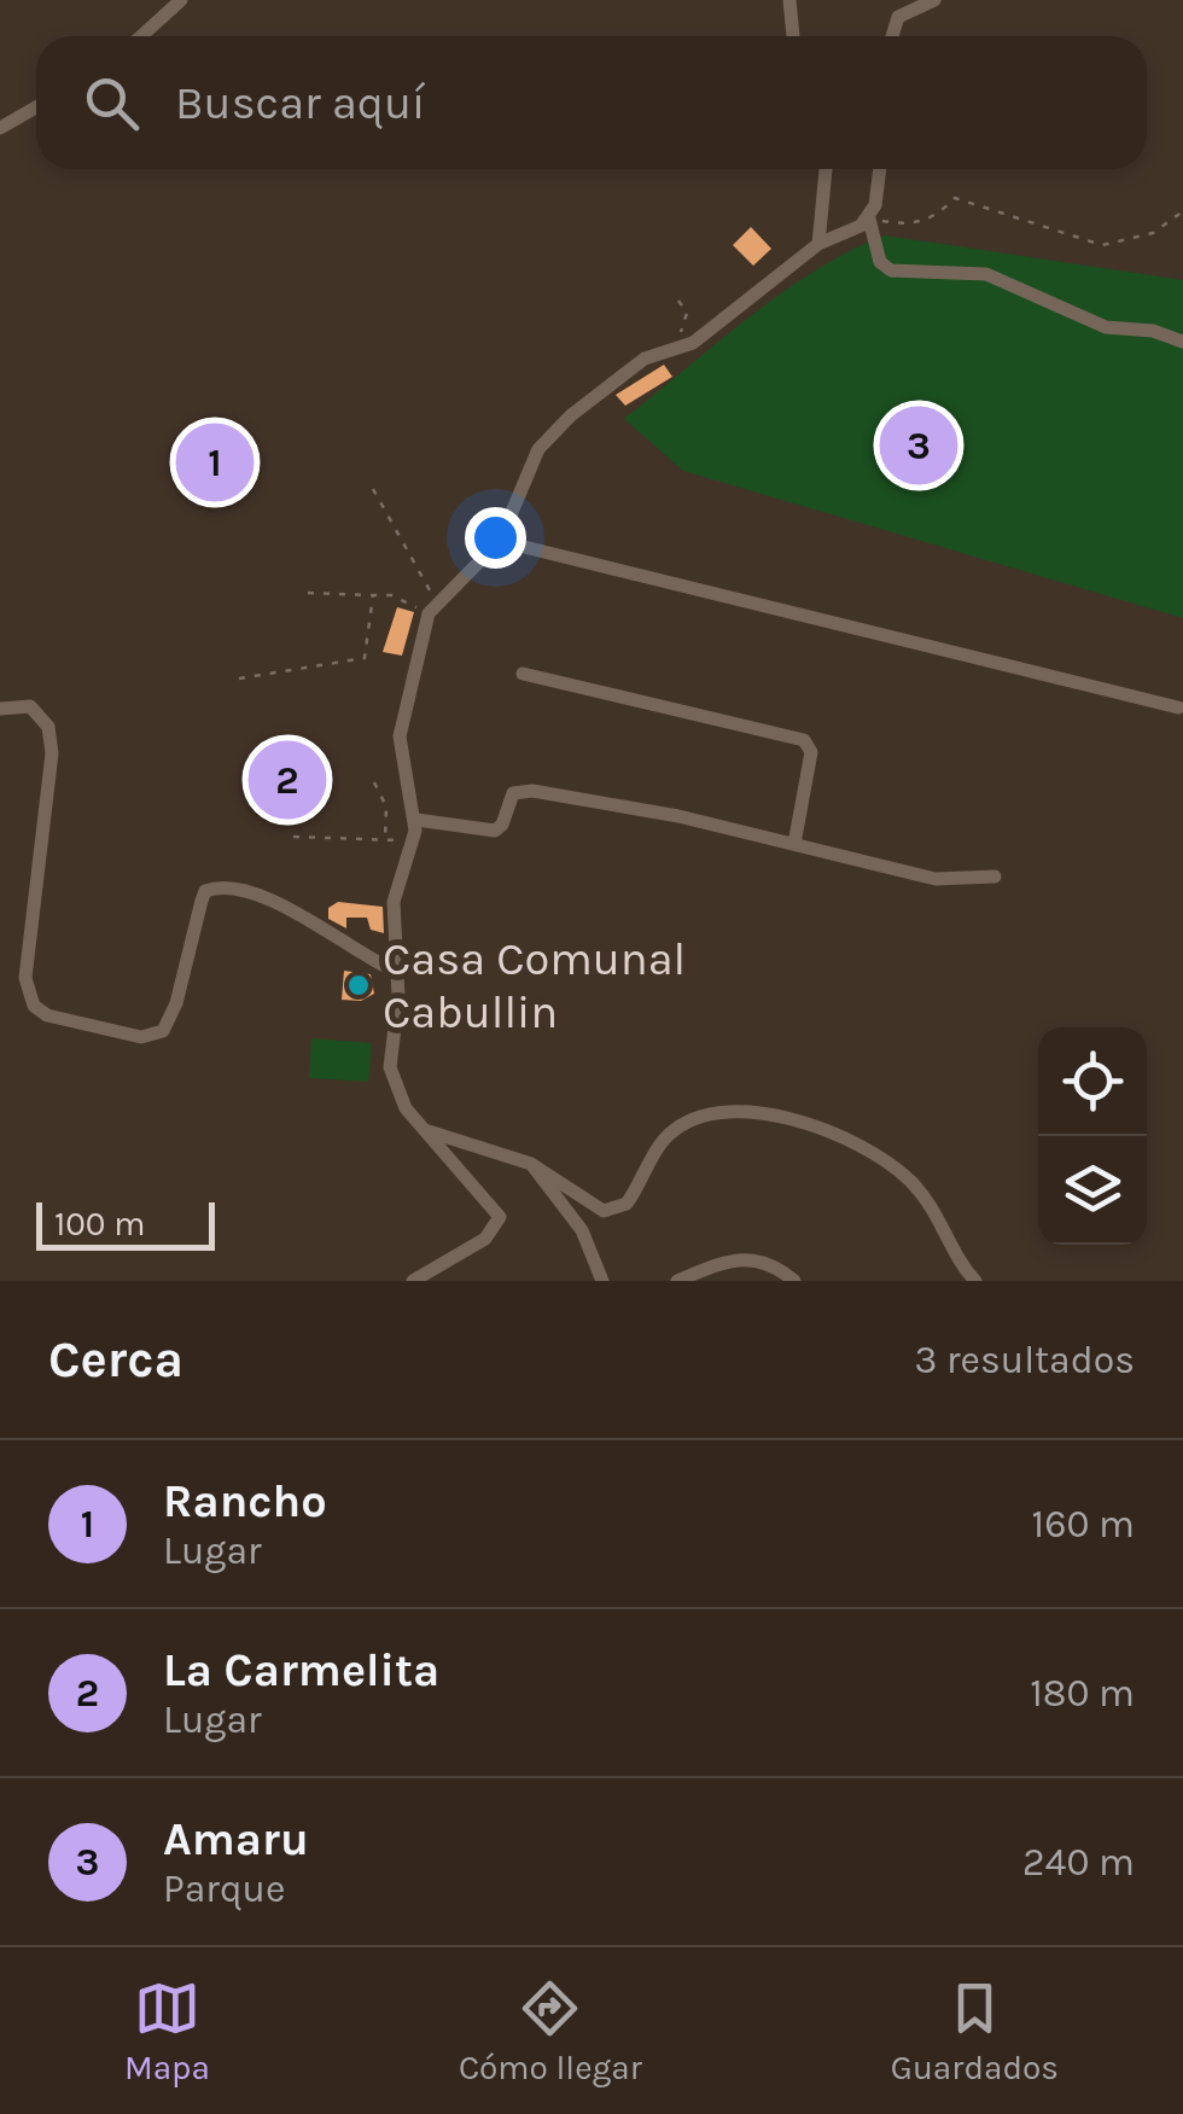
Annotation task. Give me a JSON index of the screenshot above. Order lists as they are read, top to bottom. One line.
{"places":["Casa Comunal Cabullin"],"scale_bar":"100 m","page":{"search":"Buscar aquí","pins":["3","1","2"],"scale":"100 m","heading":["Cerca","3 resultados"],"list":[{"mark":"1","name":"Rancho","note":"Lugar","value":"160 m"},{"mark":"2","name":"La Carmelita","note":"Lugar","value":"180 m"},{"mark":"3","name":"Amaru","note":"Parque","value":"240 m"}],"nav":["Mapa","Cómo llegar","Guardados"]}}
